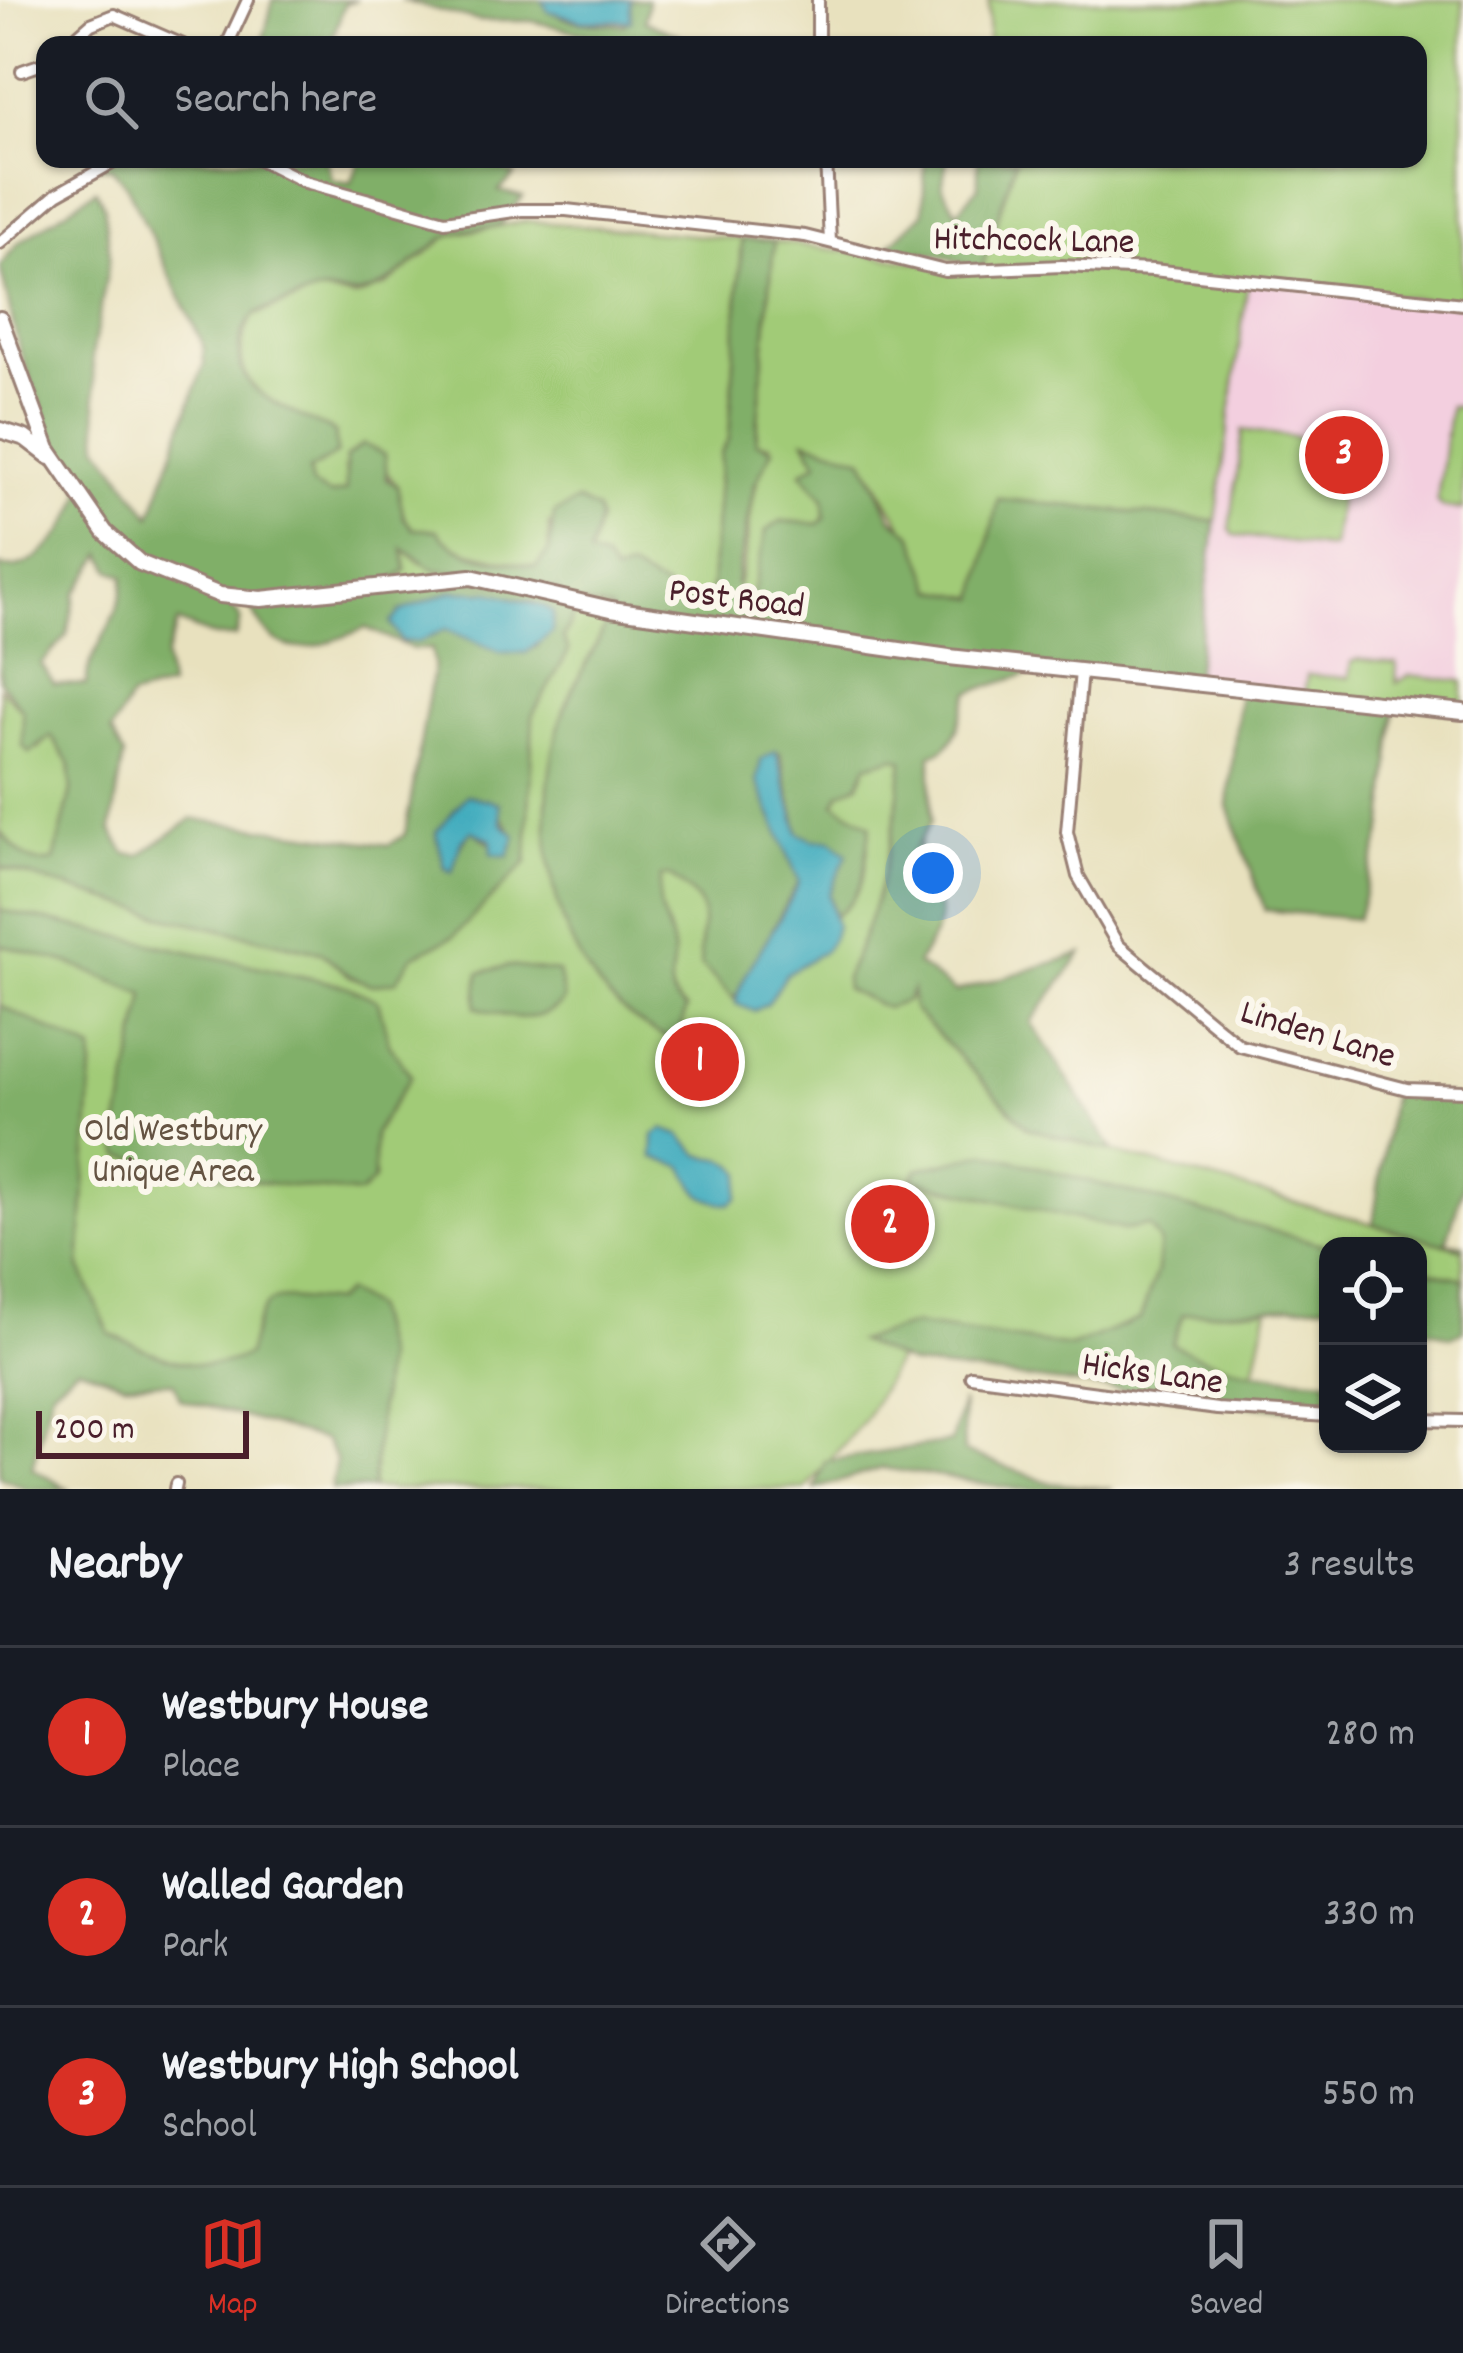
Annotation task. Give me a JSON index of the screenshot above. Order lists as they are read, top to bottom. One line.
{"streets":{"main road":["Post Road"],"street":["Hitchcock Lane","Linden Lane","Hicks Lane"]},"crossings":[["Post Road","Linden Lane"]],"parks":["Old Westbury Unique Area"],"scale_bar":"200 m","page":{"search":"Search here","pins":["3","1","2"],"scale":"200 m","heading":["Nearby","3 results"],"list":[{"mark":"1","name":"Westbury House","note":"Place","value":"280 m"},{"mark":"2","name":"Walled Garden","note":"Park","value":"330 m"},{"mark":"3","name":"Westbury High School","note":"School","value":"550 m"}],"nav":["Map","Directions","Saved"]}}
